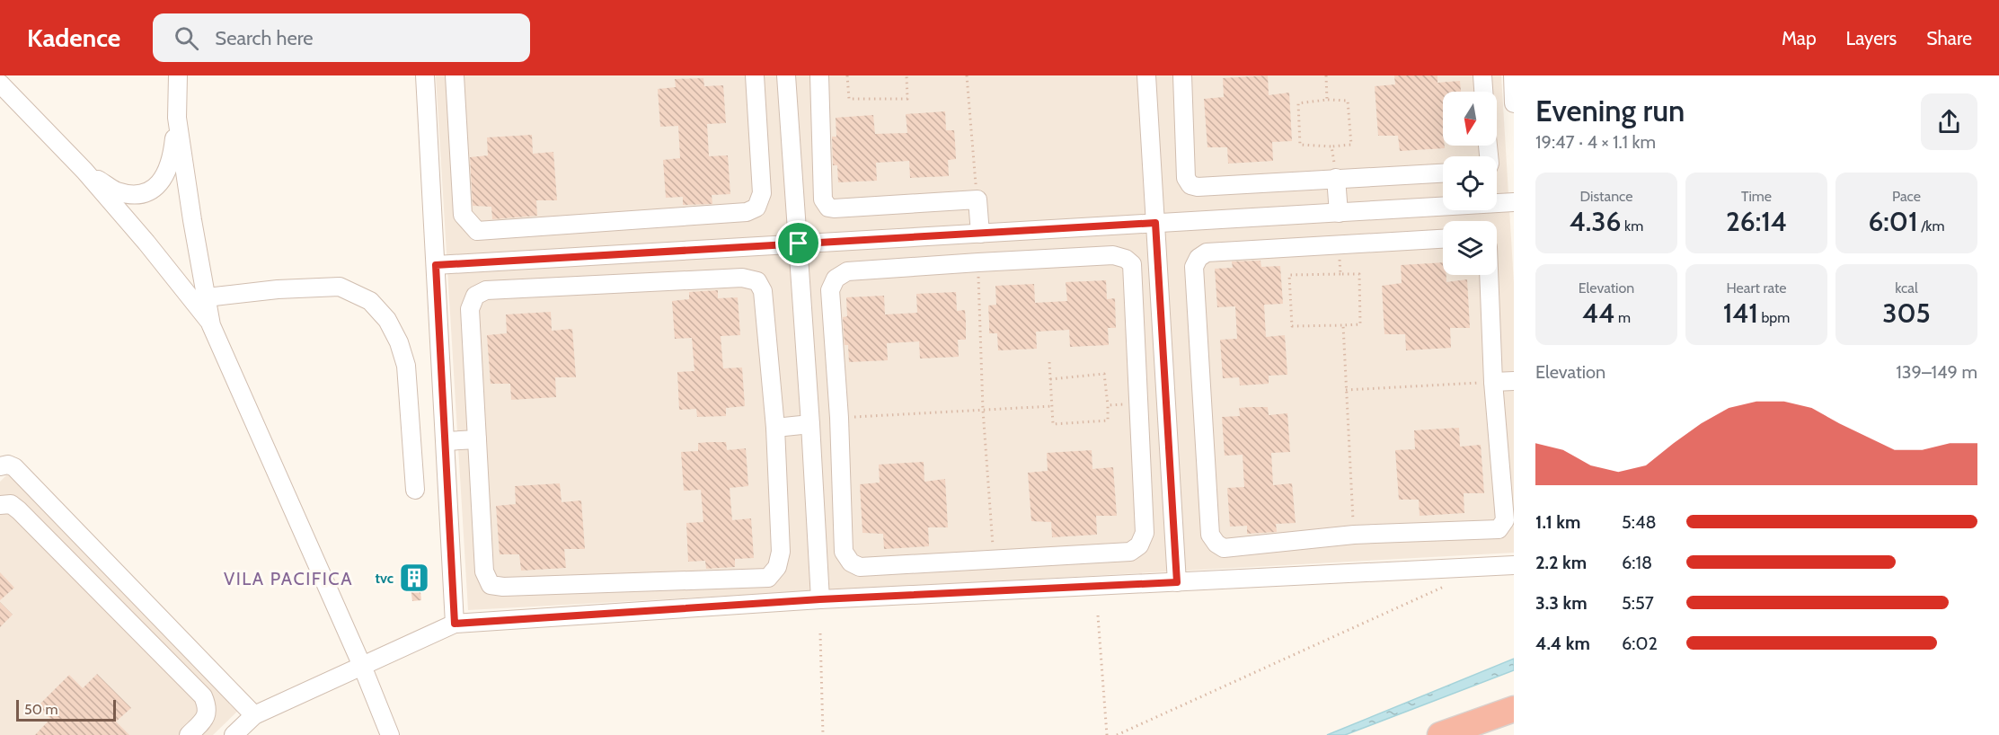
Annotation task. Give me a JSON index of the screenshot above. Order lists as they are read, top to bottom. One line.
{"districts":["VILA PACIFICA"],"places":{"building":["tvc"]},"scale_bar":"50 m","north":"bottom","page":{"header":"Kadence","search":"Search here","nav":["Map","Layers","Share"],"heading":["Evening run","19:47 · 4 × 1.1 km"],"stats":[["Distance","4.36 km"],["Time","26:14"],["Pace","6:01 /km"],["Elevation","44 m"],["Heart rate","141 bpm"],["kcal","305"]],"chart":["Elevation","139–149 m"],"list":[{"name":"1.1 km","note":"5:48"},{"name":"2.2 km","note":"6:18"},{"name":"3.3 km","note":"5:57"},{"name":"4.4 km","note":"6:02"}],"scale":"50 m"}}
